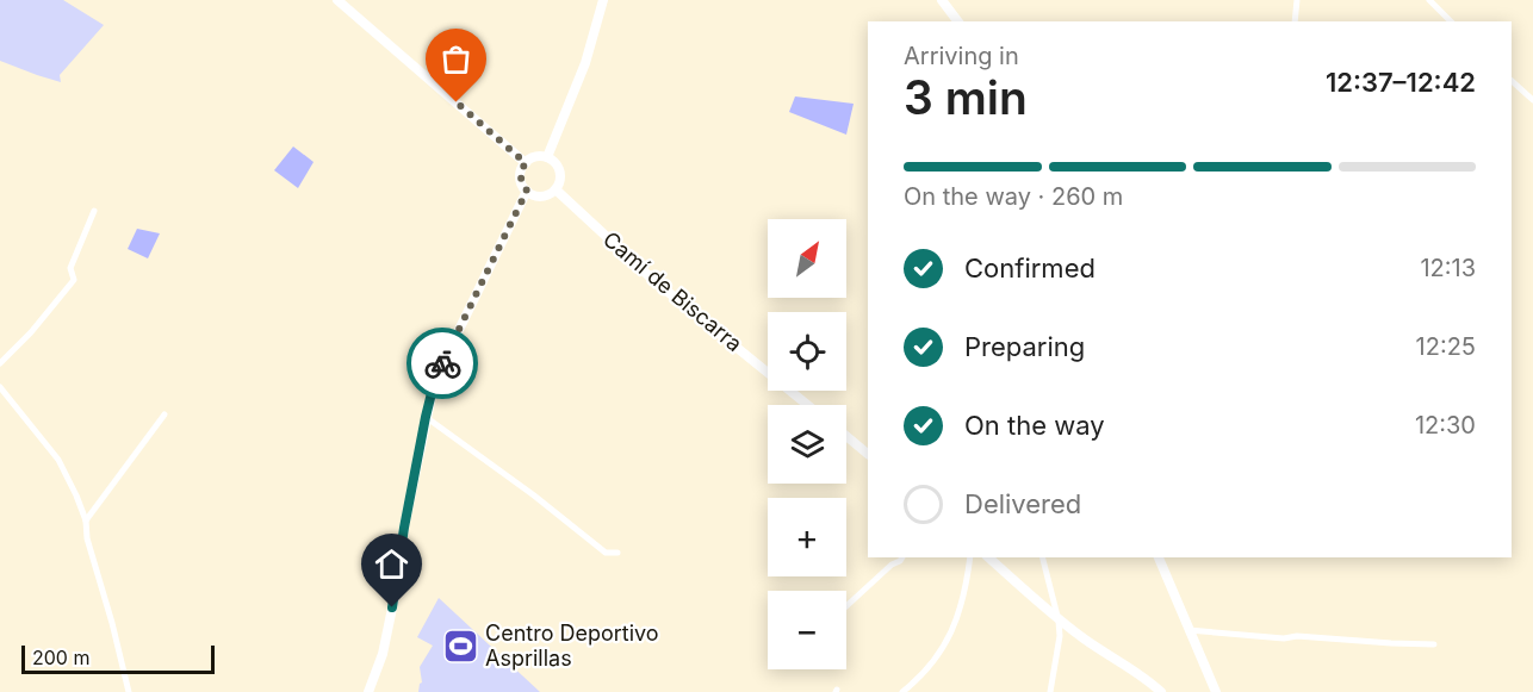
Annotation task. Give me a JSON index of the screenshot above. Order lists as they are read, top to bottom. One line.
{"streets":{"main road":["Camí de Biscarra"]},"places":{"sports":["Centro Deportivo Asprillas"]},"scale_bar":"200 m","north":"top right","page":{"heading":["3 min","Arriving in","12:37–12:42"],"bar":"On the way · 260 m","map_buttons":["+","−"],"list":[["Confirmed","12:13"],["Preparing","12:25"],["On the way","12:30"],"Delivered"],"scale":"200 m"}}
